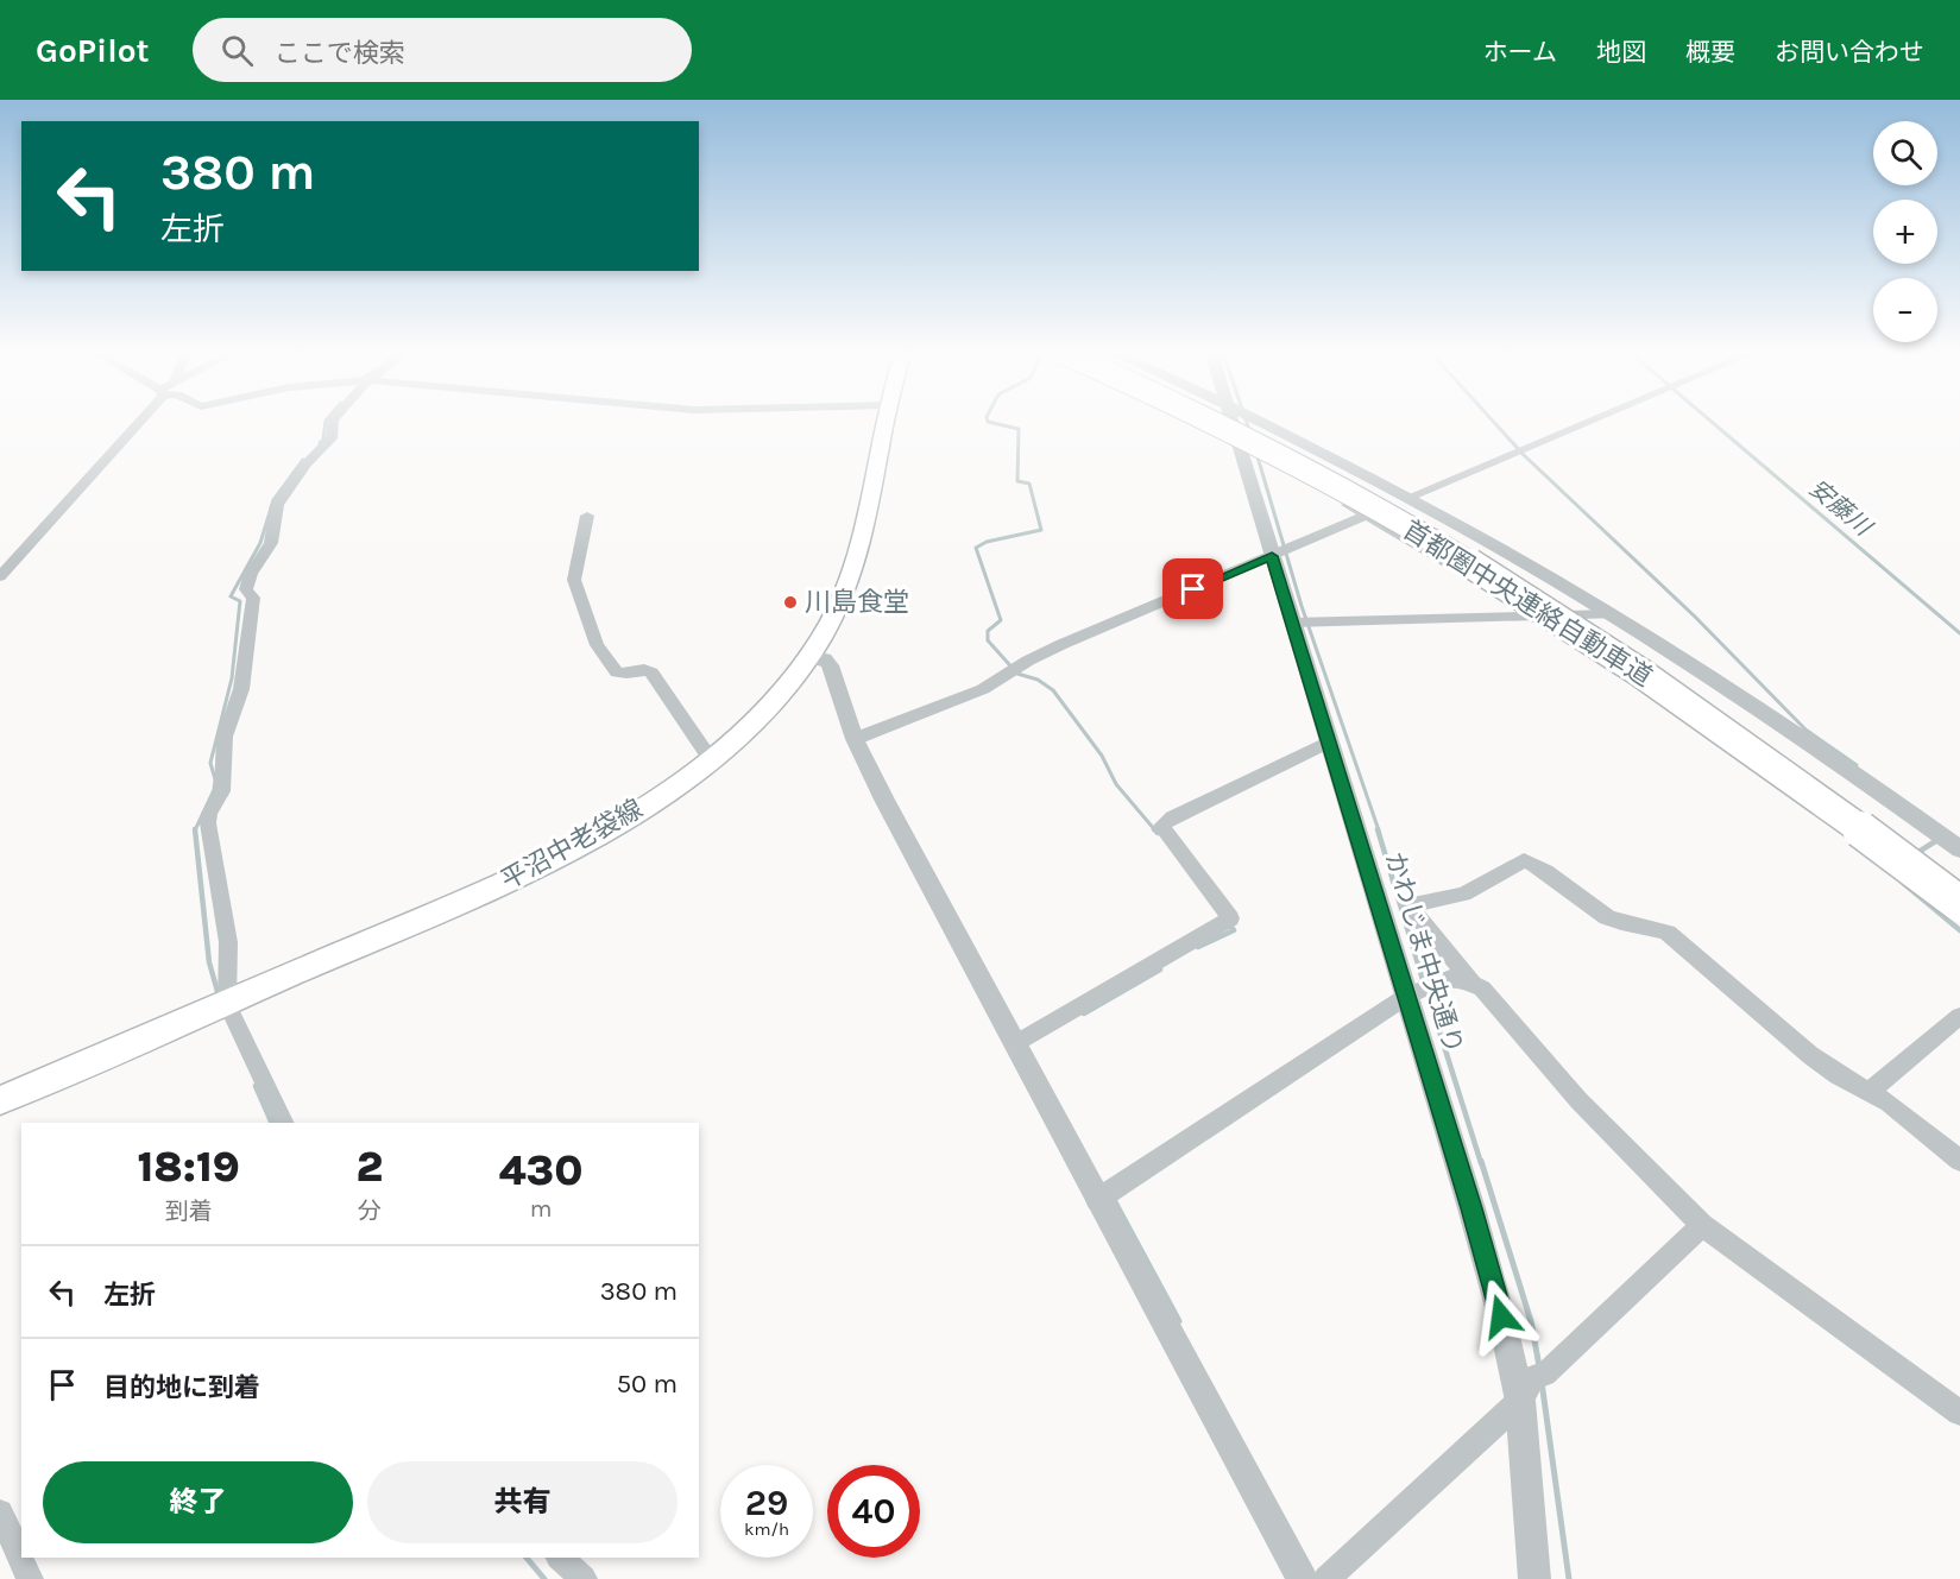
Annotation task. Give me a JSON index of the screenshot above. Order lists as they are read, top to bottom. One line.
{"streets":{"highway":["首都圏中央連絡自動車道"],"main road":["平沼中老袋線"],"street":["かわじま中央通り"]},"water":["安藤川"],"places":["川島食堂"],"page":{"header":"GoPilot","search":"ここで検索","nav":["ホーム","地図","概要","お問い合わせ"],"map_buttons":["+","−"],"turn":["380 m","左折"],"eta":["18:19","到着","2","分","430","m"],"list":[{"name":"左折","value":"380 m"},{"name":"目的地に到着","value":"50 m"}],"buttons":["終了","共有"],"speed":"29 km/h","limit":"40"}}
